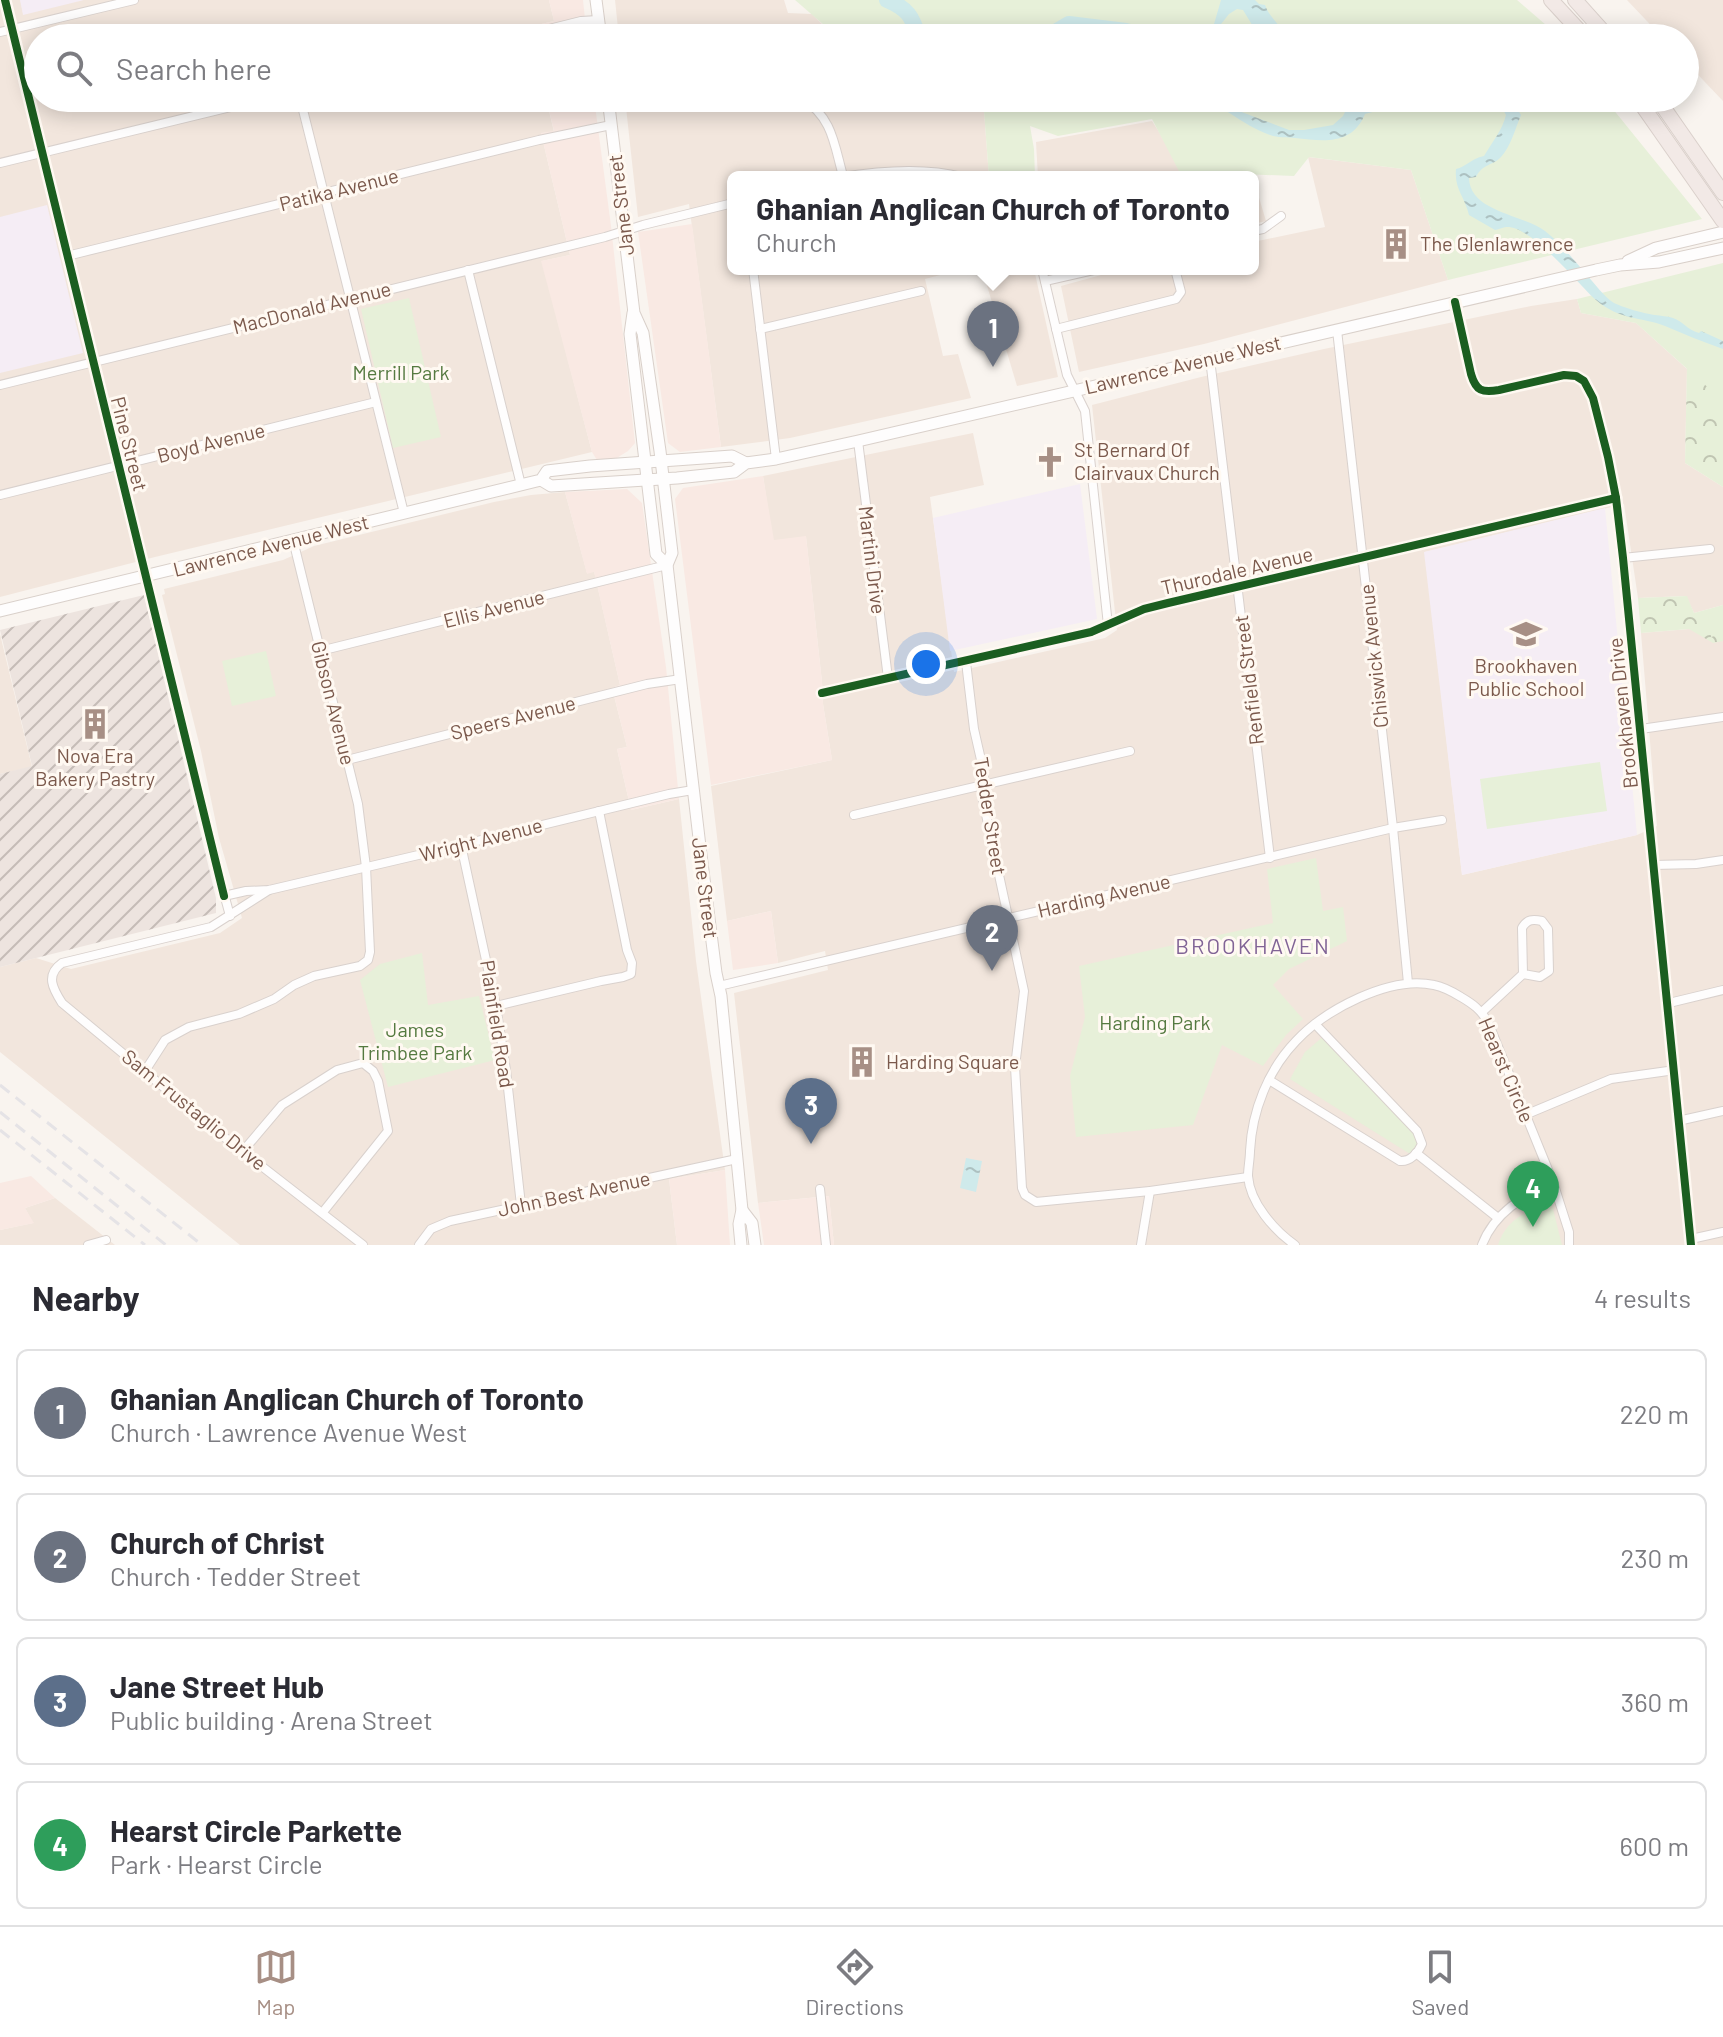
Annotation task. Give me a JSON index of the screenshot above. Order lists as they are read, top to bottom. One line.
{"streets":{"main road":["Jane Street","Lawrence Avenue West"],"street":["Patika Avenue","MacDonald Avenue","Boyd Avenue","Pine Street","Martini Drive","Thurodale Avenue","Ellis Avenue","Chiswick Avenue","Renfield Street","Gibson Avenue","Brookhaven Drive","Speers Avenue","Tedder Street","Wright Avenue","Harding Avenue","Plainfield Road","Hearst Circle","Sam Frustaglio Drive","John Best Avenue"]},"crossings":[["Patika Avenue","Jane Street"],["Patika Avenue","Pine Street"],["Jane Street","MacDonald Avenue"],["Jane Street","Lawrence Avenue West"],["Jane Street","Ellis Avenue"],["Jane Street","Speers Avenue"],["Jane Street","Wright Avenue"],["Jane Street","Harding Avenue"],["Jane Street","John Best Avenue"],["MacDonald Avenue","Pine Street"],["Lawrence Avenue West","Pine Street"],["Lawrence Avenue West","Martini Drive"],["Lawrence Avenue West","Chiswick Avenue"],["Lawrence Avenue West","Renfield Street"],["Lawrence Avenue West","Gibson Avenue"],["Lawrence Avenue West","Brookhaven Drive"],["Boyd Avenue","Pine Street"],["Pine Street","Wright Avenue"],["Martini Drive","Thurodale Avenue"],["Thurodale Avenue","Chiswick Avenue"],["Thurodale Avenue","Renfield Street"],["Thurodale Avenue","Brookhaven Drive"],["Thurodale Avenue","Tedder Street"],["Ellis Avenue","Gibson Avenue"],["Chiswick Avenue","Harding Avenue"],["Chiswick Avenue","Hearst Circle"],["Renfield Street","Harding Avenue"],["Gibson Avenue","Speers Avenue"],["Gibson Avenue","Wright Avenue"],["Gibson Avenue","Sam Frustaglio Drive"],["Tedder Street","Harding Avenue"],["Wright Avenue","Plainfield Road"],["Wright Avenue","Sam Frustaglio Drive"],["Plainfield Road","John Best Avenue"]],"districts":["BROOKHAVEN"],"parks":["Merrill Park","Harding Park","James Trimbee Park"],"places":{"building":["The Glenlawrence","Nova Era Bakery Pastry","Harding Square"],"church":["St Bernard Of Clairvaux Church"],"school or university":["Brookhaven Public School"]},"page":{"search":"Search here","popup":["Ghanian Anglican Church of Toronto","Church"],"pins":["1","2","3","4"],"heading":["Nearby","4 results"],"list":[{"mark":"1","name":"Ghanian Anglican Church of Toronto","note":"Church · Lawrence Avenue West","value":"220 m"},{"mark":"2","name":"Church of Christ","note":"Church · Tedder Street","value":"230 m"},{"mark":"3","name":"Jane Street Hub","note":"Public building · Arena Street","value":"360 m"},{"mark":"4","name":"Hearst Circle Parkette","note":"Park · Hearst Circle","value":"600 m"}],"nav":["Map","Directions","Saved"]}}
